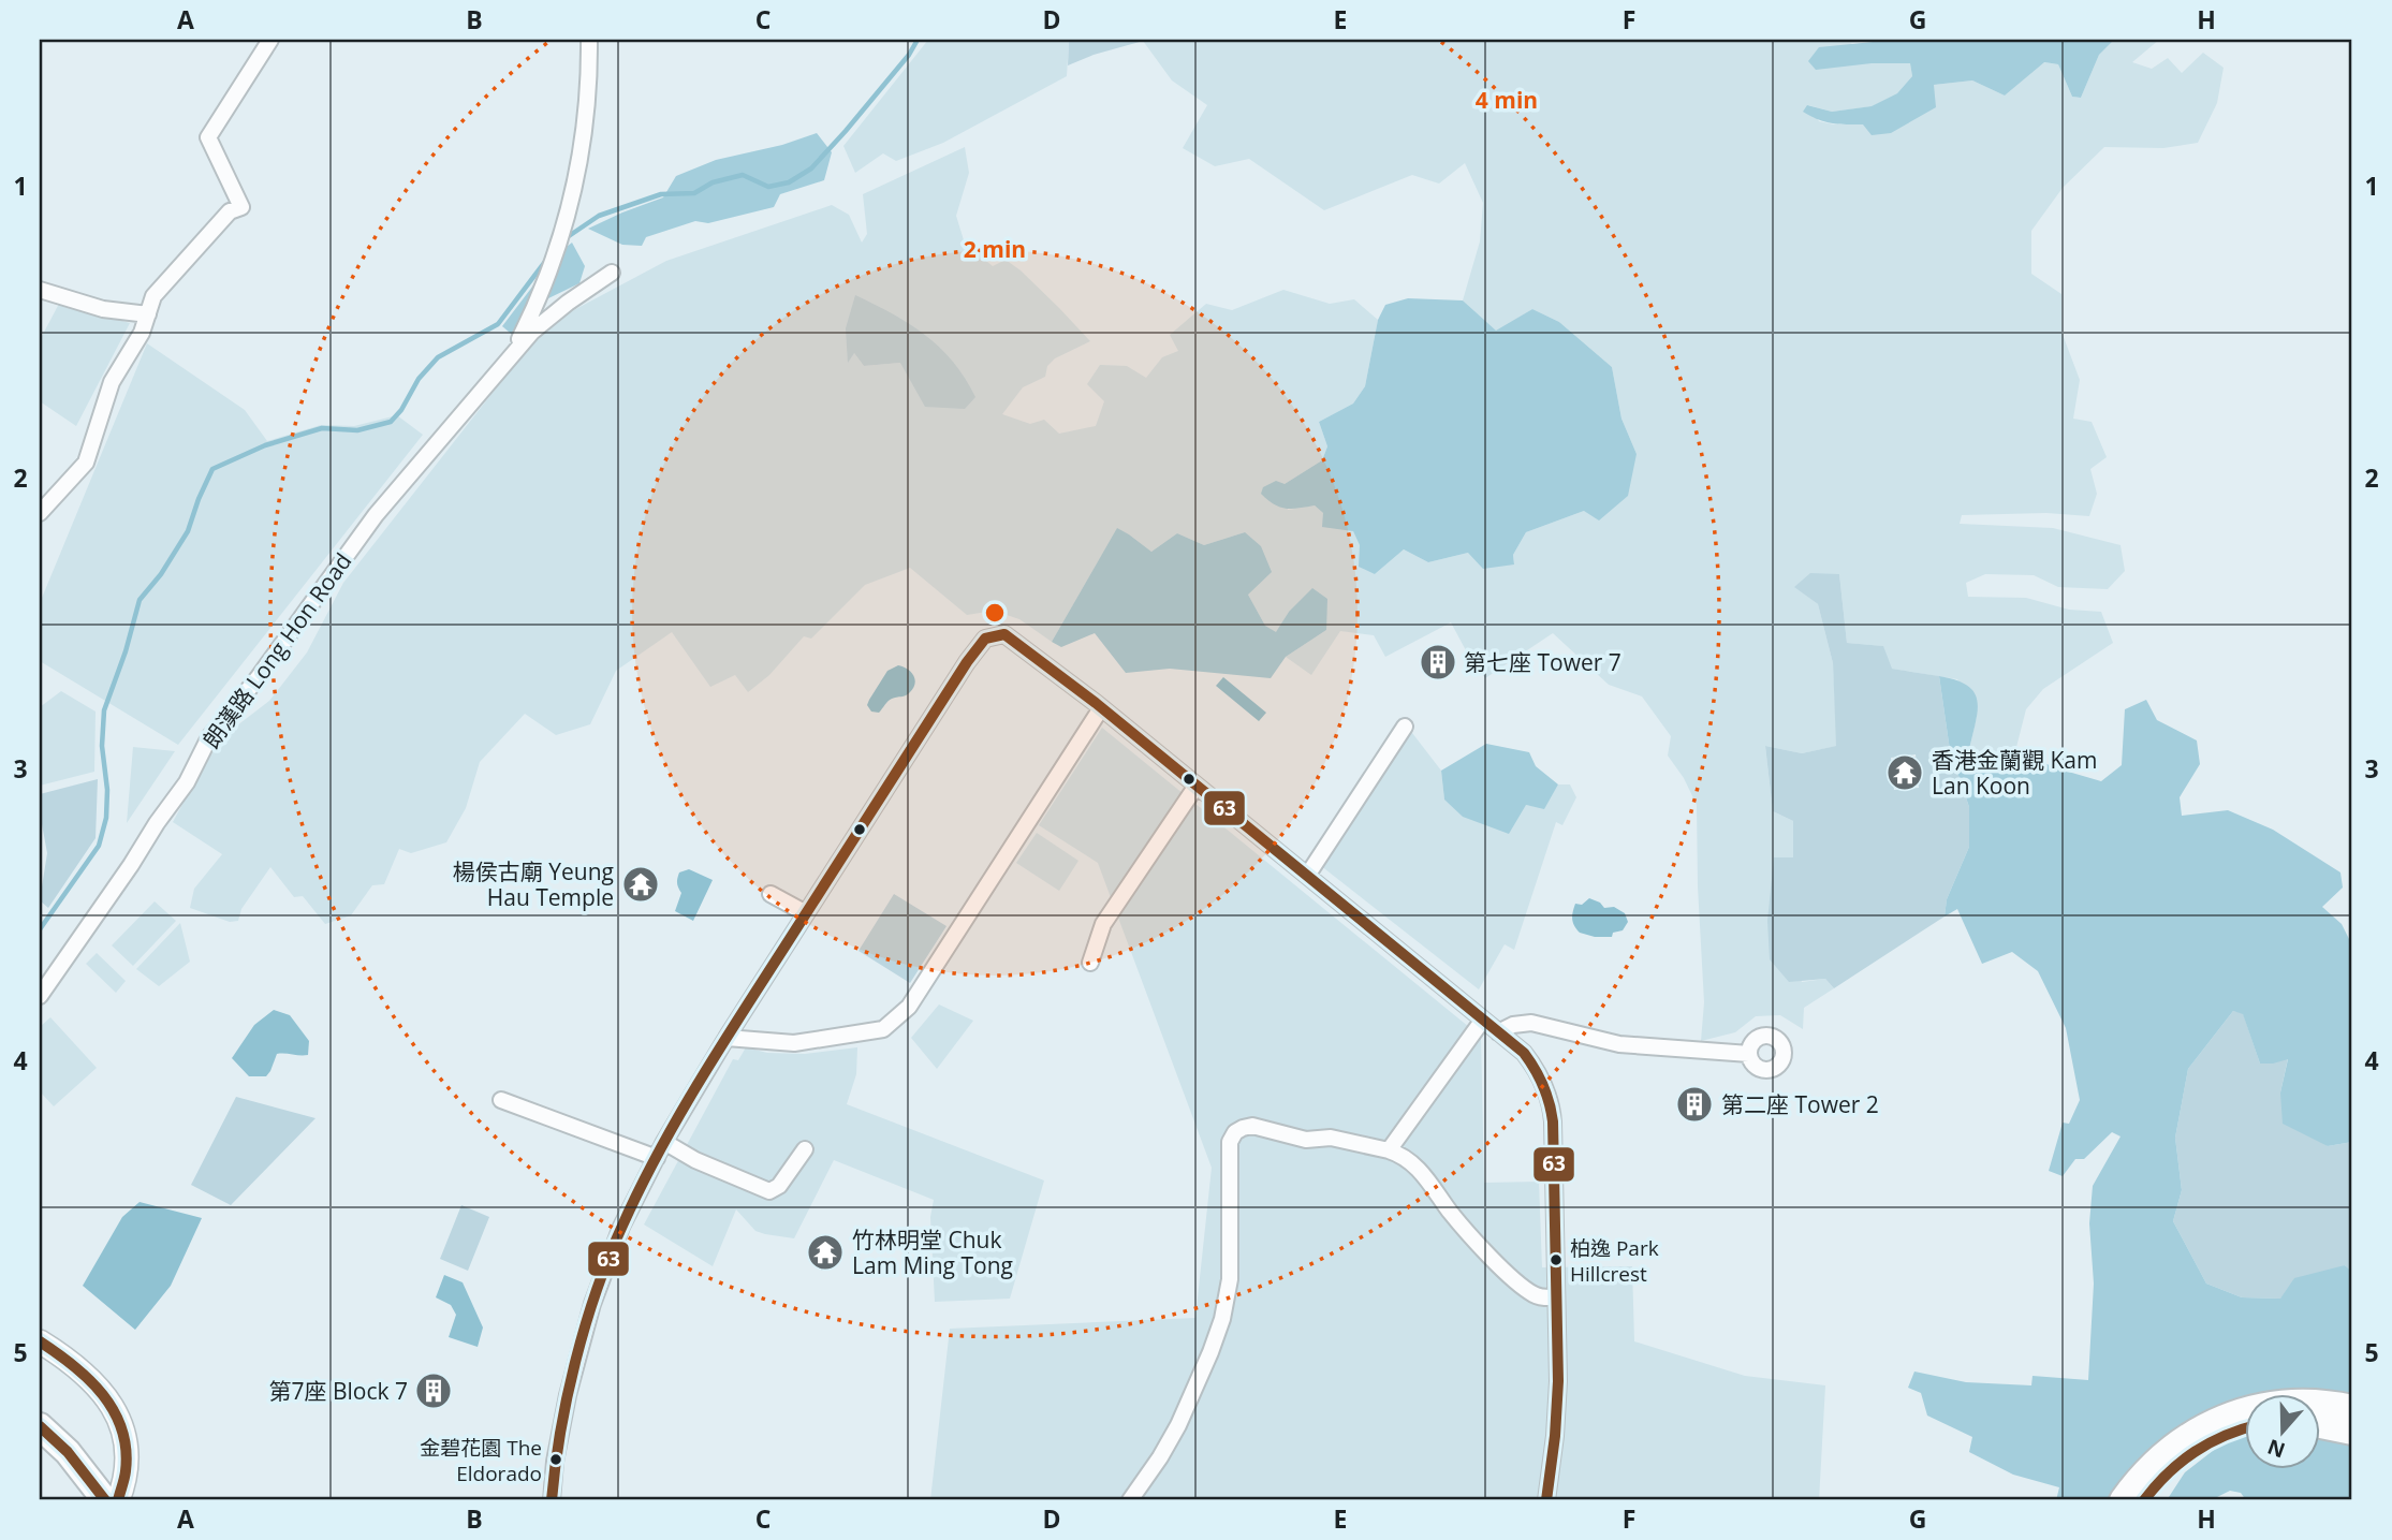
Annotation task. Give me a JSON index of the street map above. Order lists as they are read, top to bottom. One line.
{"streets":{"street":["朗漢路 Long Hon Road"]},"places":{"building":["第七座 Tower 7","第二座 Tower 2","第7座 Block 7"],"temple":["香港金蘭觀 Kam Lan Koon","楊侯古廟 Yeung Hau Temple","竹林明堂 Chuk Lam Ming Tong"],"other":["柏逸 Park Hillcrest","金碧花園 The Eldorado"]},"lines":["transit line 63"],"north":"bottom","grid":{"columns":["A","B","C","D","E","F","G","H"],"rows":["1","2","3","4","5"]},"rings":["4 min","2 min"]}
